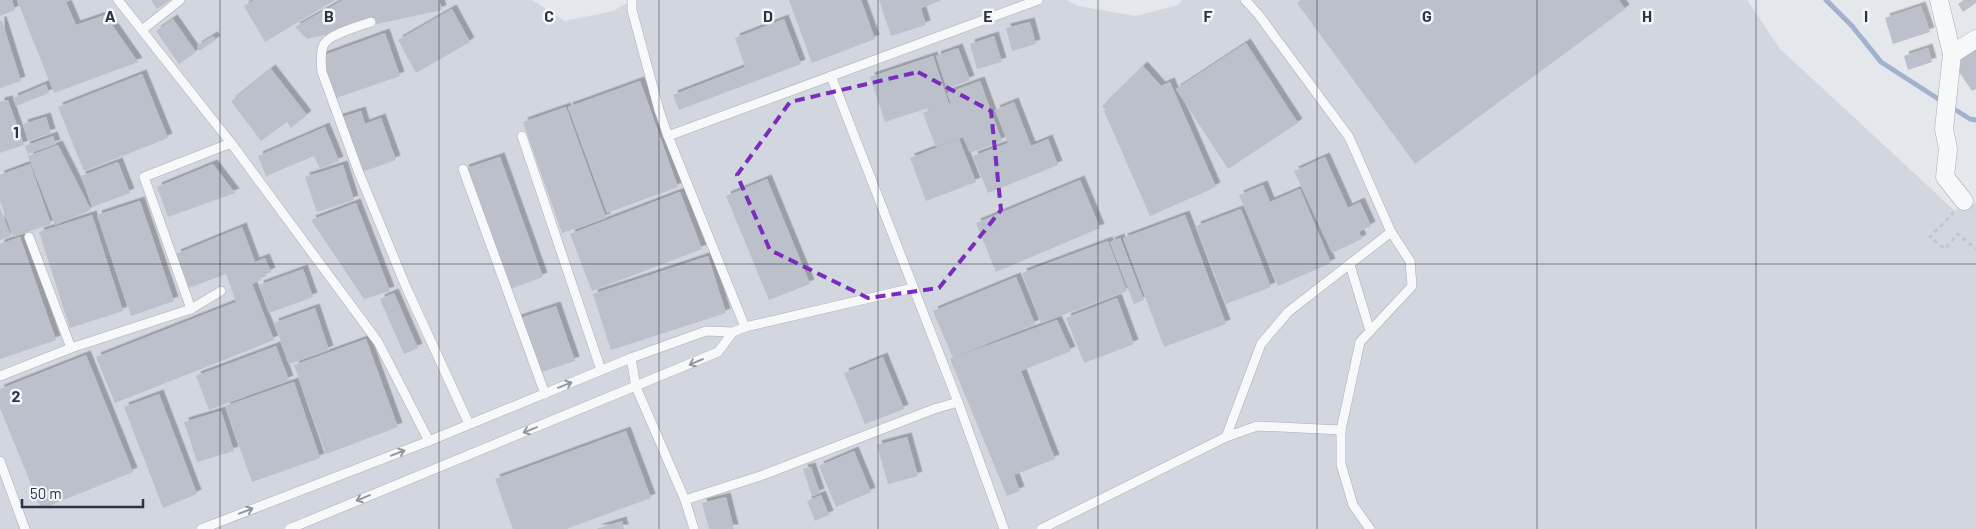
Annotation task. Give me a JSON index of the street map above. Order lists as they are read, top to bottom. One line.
{"scale_bar":"50 m","grid":{"columns":["A","B","C","D","E","F","G","H","I"],"rows":["1","2"]}}
